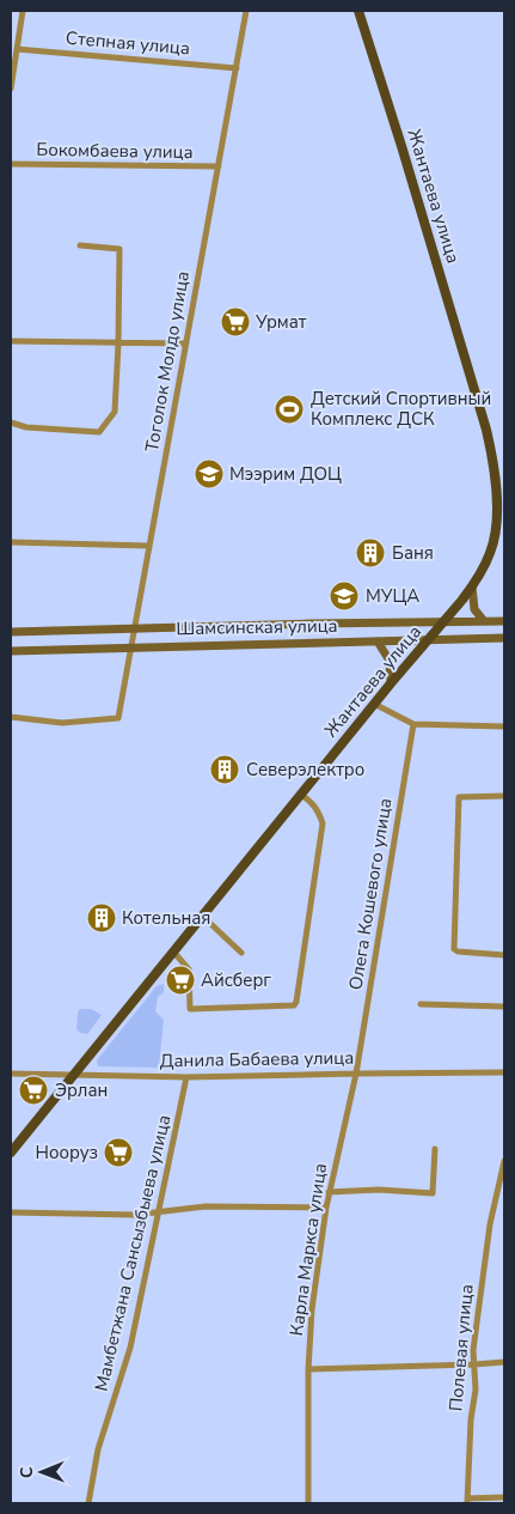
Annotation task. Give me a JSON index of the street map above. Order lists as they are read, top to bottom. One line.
{"streets":{"main road":["Жантаева улица","Шамсинская улица"],"street":["Степная улица","Бокомбаева улица","Тоголок Молдо улица","Олега Кошевого улица","Данила Бабаева улица","Карла Маркса улица","Мамбетжана Сансызбыева улица","Полевая улица"]},"crossings":[["Степная улица","Тоголок Молдо улица"],["Бокомбаева улица","Тоголок Молдо улица"],["Жантаева улица","Шамсинская улица"],["Жантаева улица","Данила Бабаева улица"],["Тоголок Молдо улица","Шамсинская улица"],["Олега Кошевого улица","Данила Бабаева улица"],["Олега Кошевого улица","Карла Маркса улица"],["Данила Бабаева улица","Карла Маркса улица"],["Данила Бабаева улица","Мамбетжана Сансызбыева улица"]],"places":{"supermarket":["Урмат","Айсберг","Эрлан","Нооруз"],"sports":["Детский Спортивный Комплекс ДСК"],"school or university":["Мээрим ДОЦ","МУЦА"],"building":["Баня","Северэлектро","Котельная"]},"north":"left"}
